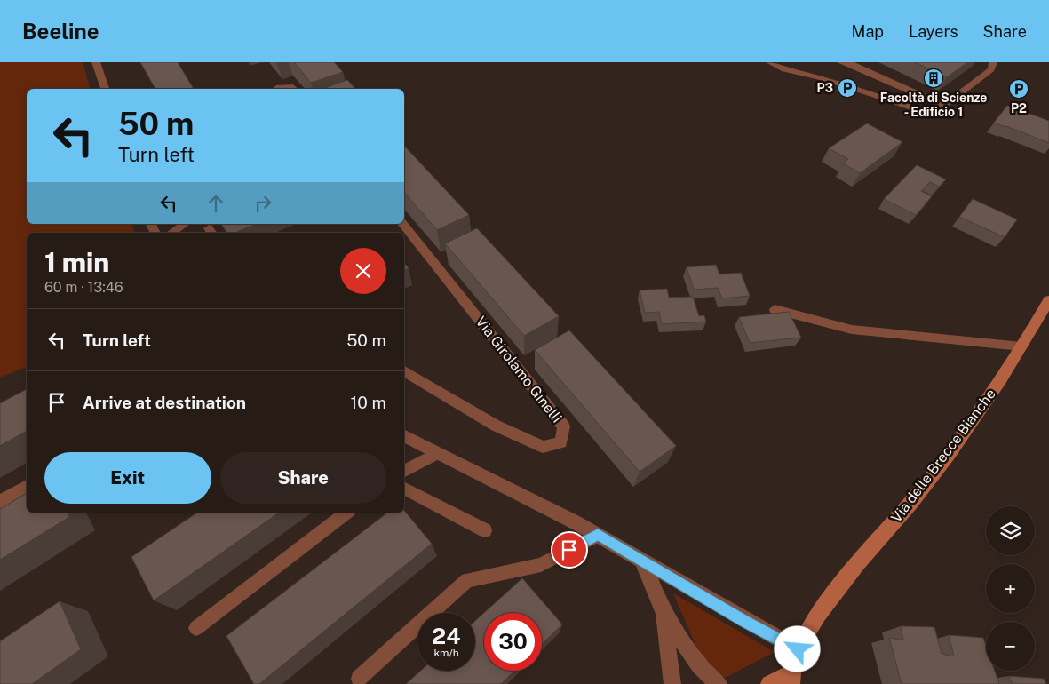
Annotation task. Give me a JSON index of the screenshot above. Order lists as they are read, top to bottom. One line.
{"streets":{"street":["Via delle Brecce Bianche"],"lane":["Via Girolamo Ginelli"]},"places":{"building":["Facoltà di Scienze - Edificio 1"],"parking":["P3","P2"]},"page":{"header":"Beeline","nav":["Map","Layers","Share"],"turn":["50 m","Turn left"],"heading":["1 min","60 m · 13:46"],"list":[{"name":"Turn left","value":"50 m"},{"name":"Arrive at destination","value":"10 m"}],"buttons":["Exit","Share"],"map_buttons":["+","−"],"speed":"24 km/h","limit":"30"}}
